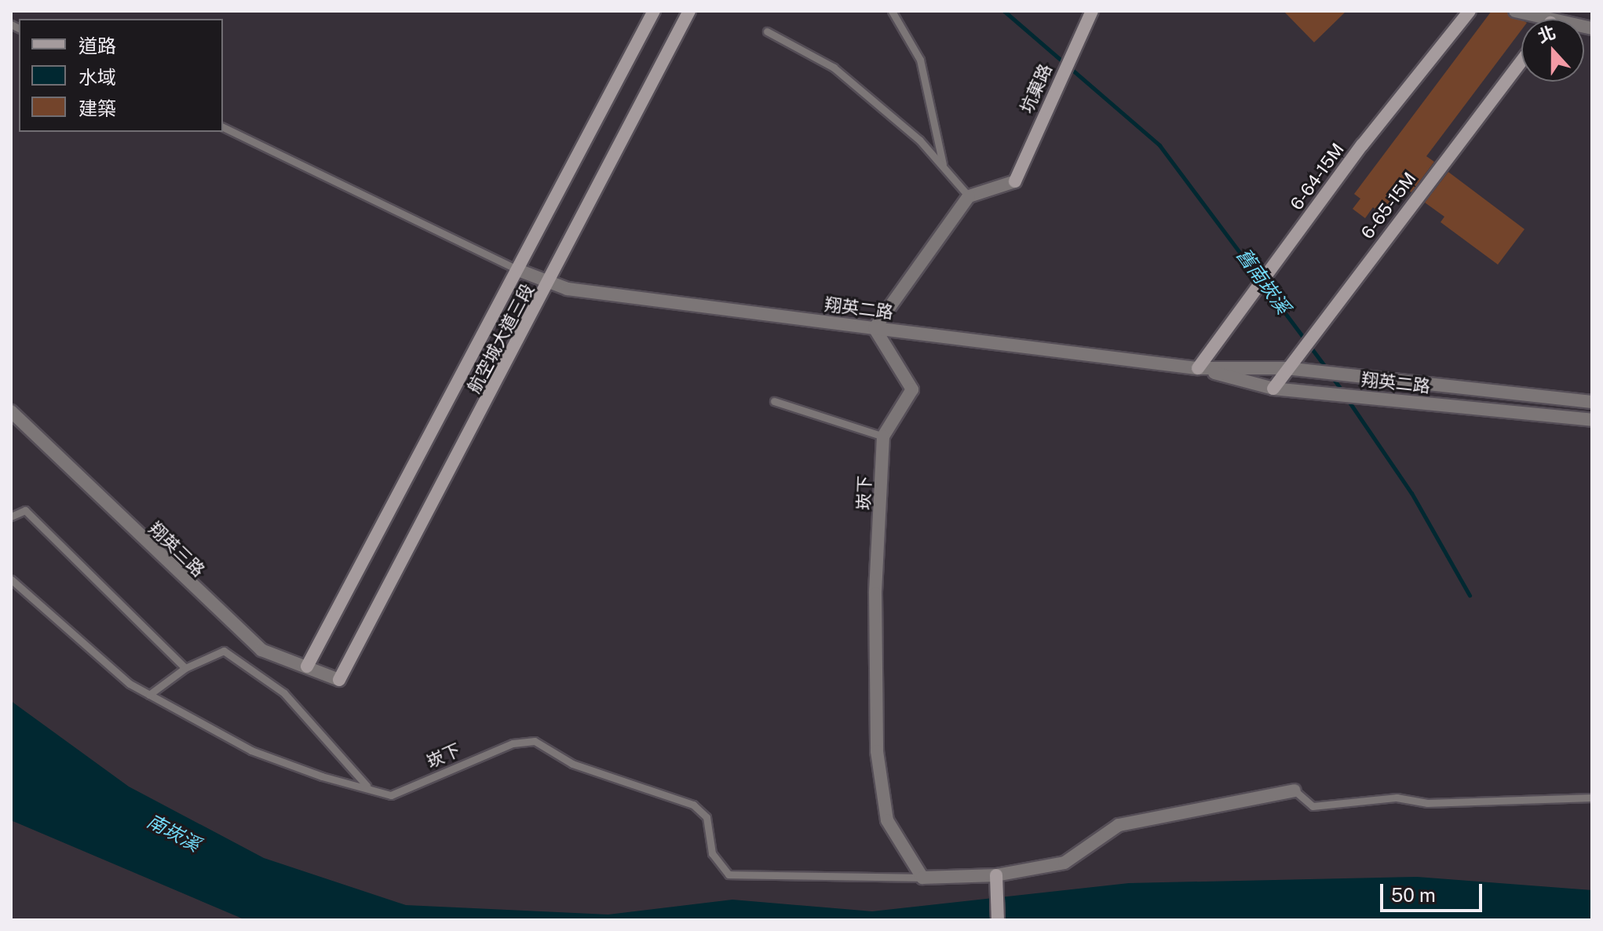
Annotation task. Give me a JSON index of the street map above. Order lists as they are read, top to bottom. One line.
{"streets":{"street":["坑菓路","6-64-15M","6-65-15M","翔英二路","航空城大道三段","崁下","翔英三路"]},"crossings":[["6-64-15M","翔英二路"],["6-65-15M","翔英二路"],["翔英二路","航空城大道三段"],["翔英二路","崁下"],["航空城大道三段","翔英三路"]],"water":["舊南崁溪","南崁溪"],"legend":["道路","水域","建築"],"scale_bar":"50 m","north":"top"}
